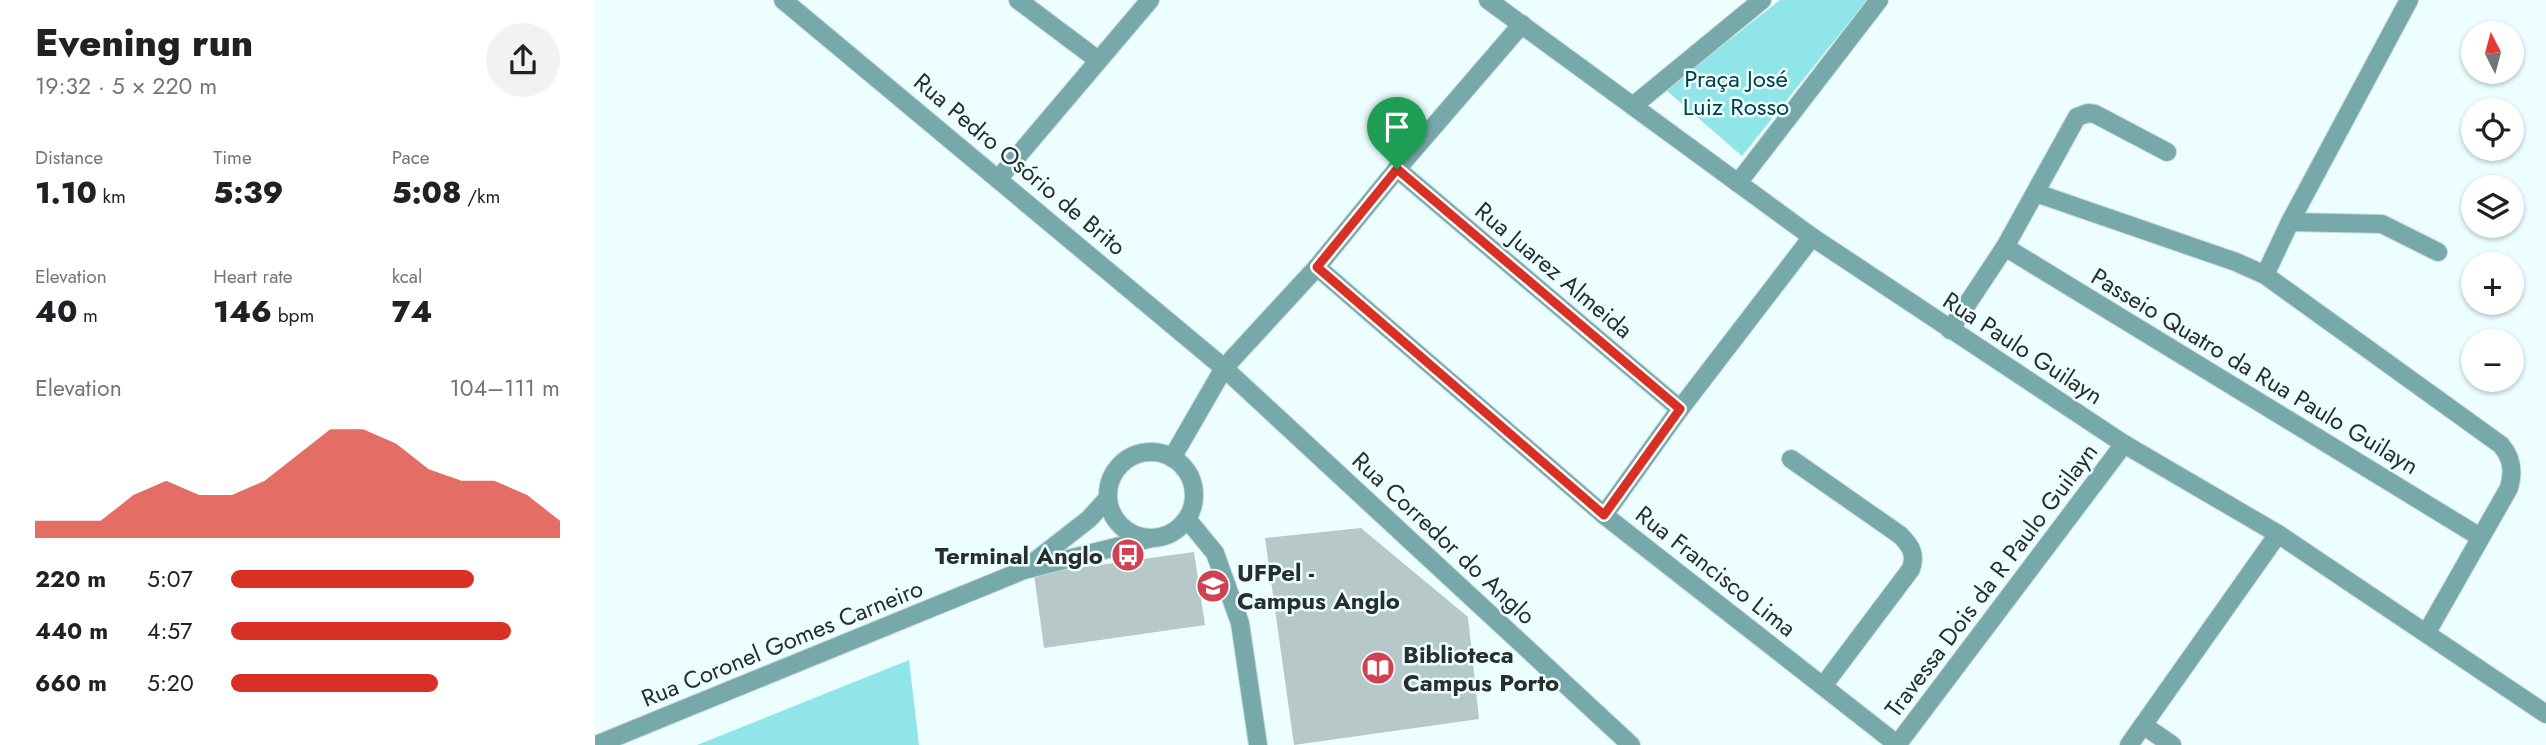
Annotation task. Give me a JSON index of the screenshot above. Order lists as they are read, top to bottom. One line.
{"streets":{"street":["Rua Pedro Osório de Brito","Rua Juarez Almeida","Rua Paulo Guilayn","Passeio Quatro da Rua Paulo Guilayn","Rua Corredor do Anglo","Rua Francisco Lima","Travessa Dois da R Paulo Guilayn","Rua Coronel Gomes Carneiro"]},"crossings":[["Rua Pedro Osório de Brito","Rua Corredor do Anglo"],["Rua Paulo Guilayn","Travessa Dois da R Paulo Guilayn"],["Rua Francisco Lima","Travessa Dois da R Paulo Guilayn"]],"parks":["Praça José Luiz Rosso"],"places":{"bus stop":["Terminal Anglo"],"school or university":["UFPel - Campus Anglo"],"library":["Biblioteca Campus Porto"]},"north":"top","page":{"heading":["Evening run","19:32 · 5 × 220 m"],"map_buttons":["+","−"],"stats":[["Distance","1.10 km"],["Time","5:39"],["Pace","5:08 /km"],["Elevation","40 m"],["Heart rate","146 bpm"],["kcal","74"]],"chart":["Elevation","104–111 m"],"list":[{"name":"220 m","note":"5:07"},{"name":"440 m","note":"4:57"},{"name":"660 m","note":"5:20"}]}}
